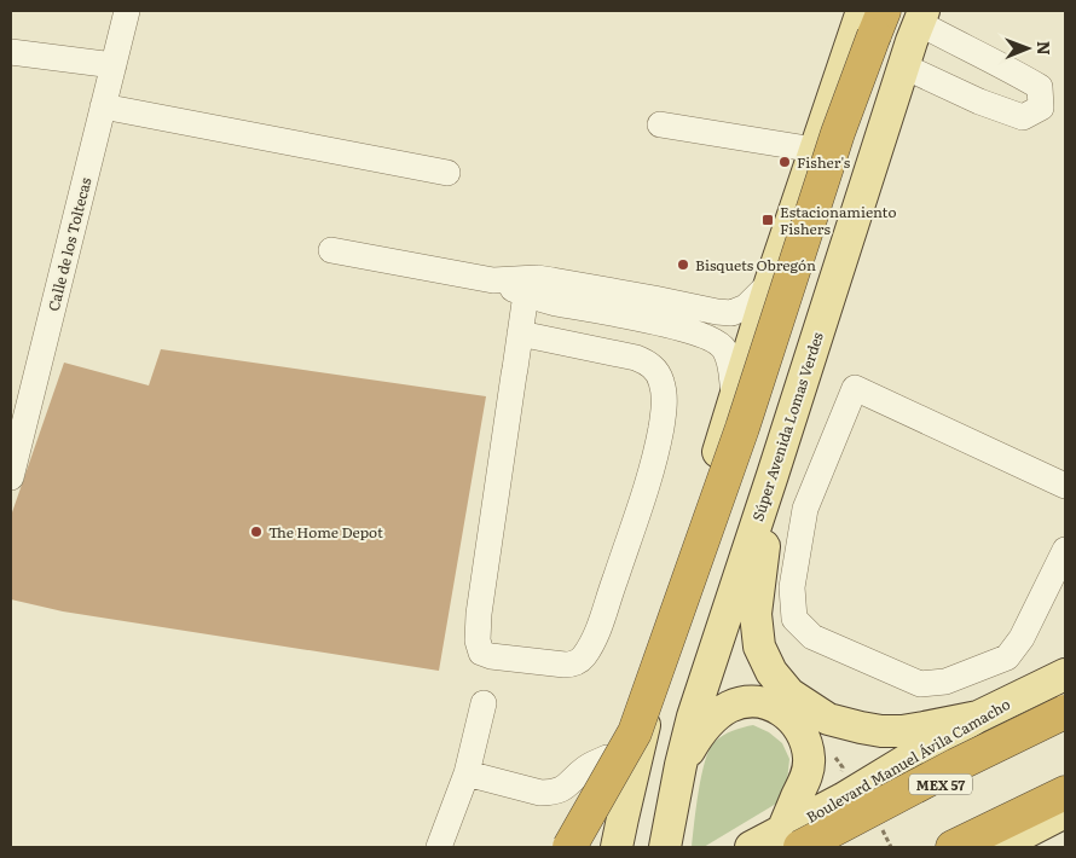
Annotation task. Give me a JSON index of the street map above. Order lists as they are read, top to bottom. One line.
{"streets":{"highway":["Boulevard Manuel Ávila Camacho","MEX 57"],"main road":["Súper Avenida Lomas Verdes"],"street":["Calle de los Toltecas"]},"places":{"other":["Fisher's","Bisquets Obregón","The Home Depot"],"transit":["Estacionamiento Fishers"]},"north":"right"}
